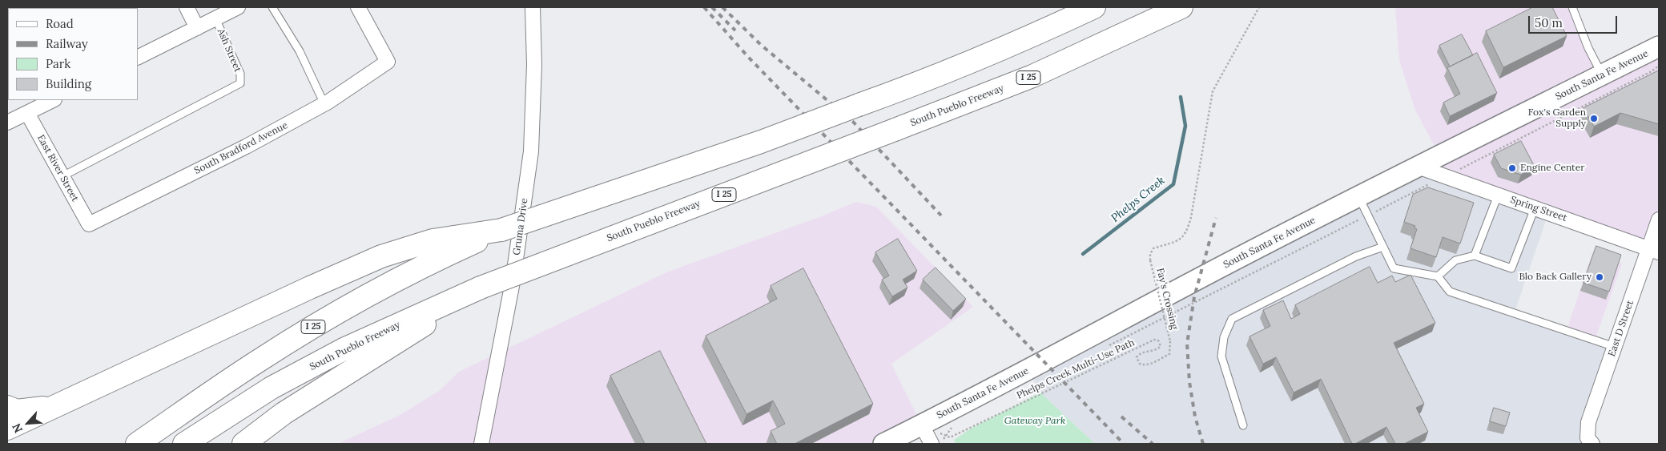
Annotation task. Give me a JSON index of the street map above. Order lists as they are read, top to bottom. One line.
{"streets":{"highway":["I 25","South Pueblo Freeway"],"main road":["South Santa Fe Avenue"],"street":["South Bradford Avenue","East River Street","Spring Street","Gruma Drive","East D Street"],"lane":["Ash Street"],"path":["Fay's Crossing","Phelps Creek Multi-Use Path"]},"crossings":[["Ash Street","East River Street"],["South Santa Fe Avenue","Spring Street"],["South Bradford Avenue","East River Street"],["Spring Street","East D Street"],["Fay's Crossing","Phelps Creek Multi-Use Path"]],"water":["Phelps Creek"],"parks":["Gateway Park"],"places":["Fox's Garden Supply","Engine Center","Blo Back Gallery"],"legend":["Road","Railway","Park","Building"],"scale_bar":"50 m","north":"bottom left"}
